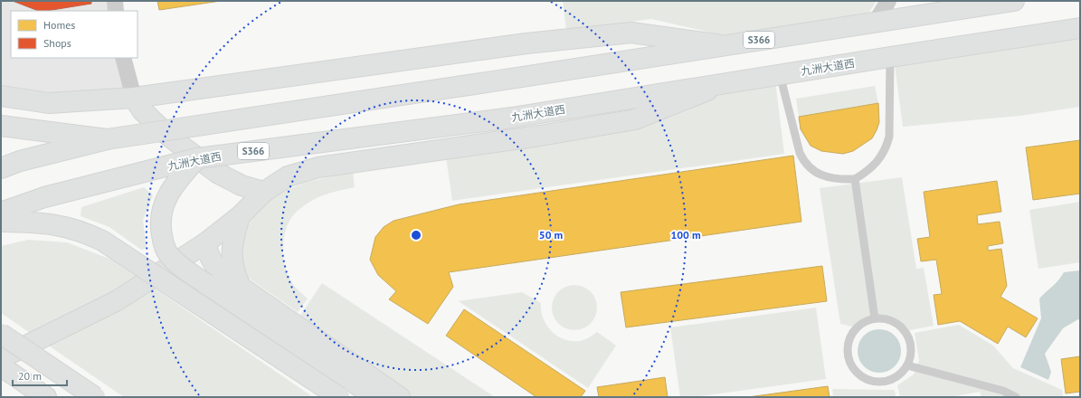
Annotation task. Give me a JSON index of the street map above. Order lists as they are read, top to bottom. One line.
{"streets":{"main road":["S366","九洲大道西"]},"legend":["Homes","Shops"],"scale_bar":"20 m","rings":["50 m","100 m"]}
